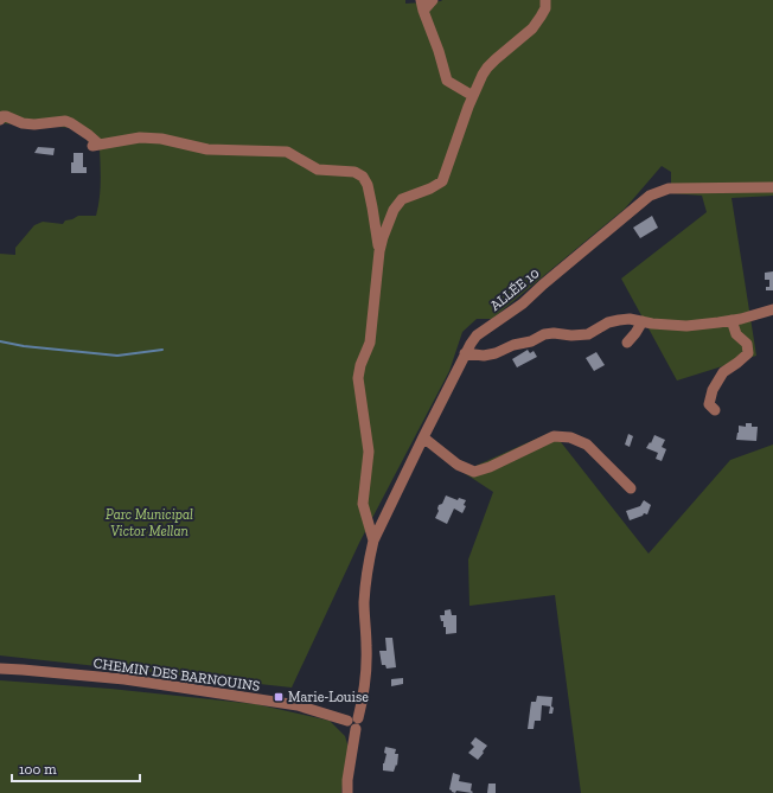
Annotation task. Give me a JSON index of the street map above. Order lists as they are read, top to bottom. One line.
{"streets":{"street":["ALLÉE 10","CHEMIN DES BARNOUINS"]},"parks":["Parc Municipal Victor Mellan"],"places":{"transit":["Marie-Louise"]},"scale_bar":"100 m"}
